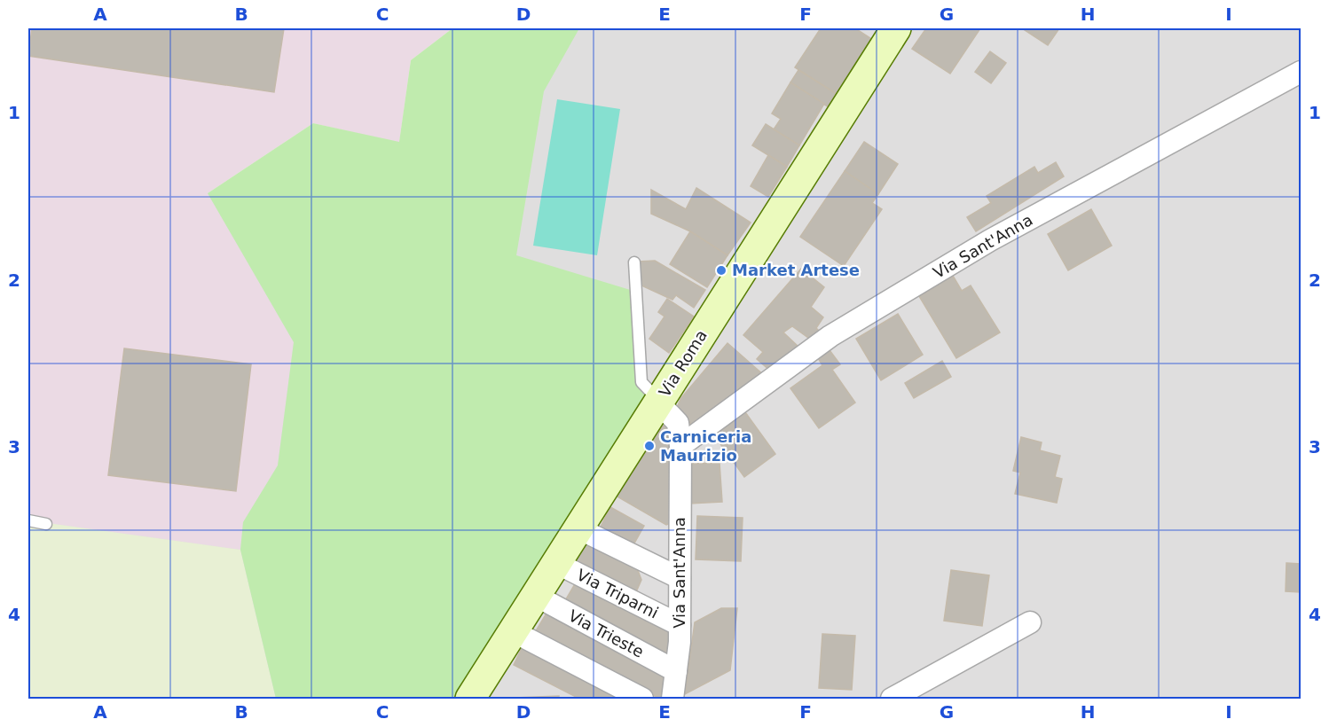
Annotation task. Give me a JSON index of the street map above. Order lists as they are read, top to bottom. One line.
{"streets":{"street":["Via Sant'Anna","Via Roma","Via Triparni","Via Trieste"]},"crossings":[["Via Sant'Anna","Via Roma"],["Via Sant'Anna","Via Triparni"],["Via Sant'Anna","Via Trieste"],["Via Roma","Via Triparni"],["Via Roma","Via Trieste"]],"places":["Market Artese","Carniceria Maurizio"],"grid":{"columns":["A","B","C","D","E","F","G","H","I"],"rows":["1","2","3","4"]}}
